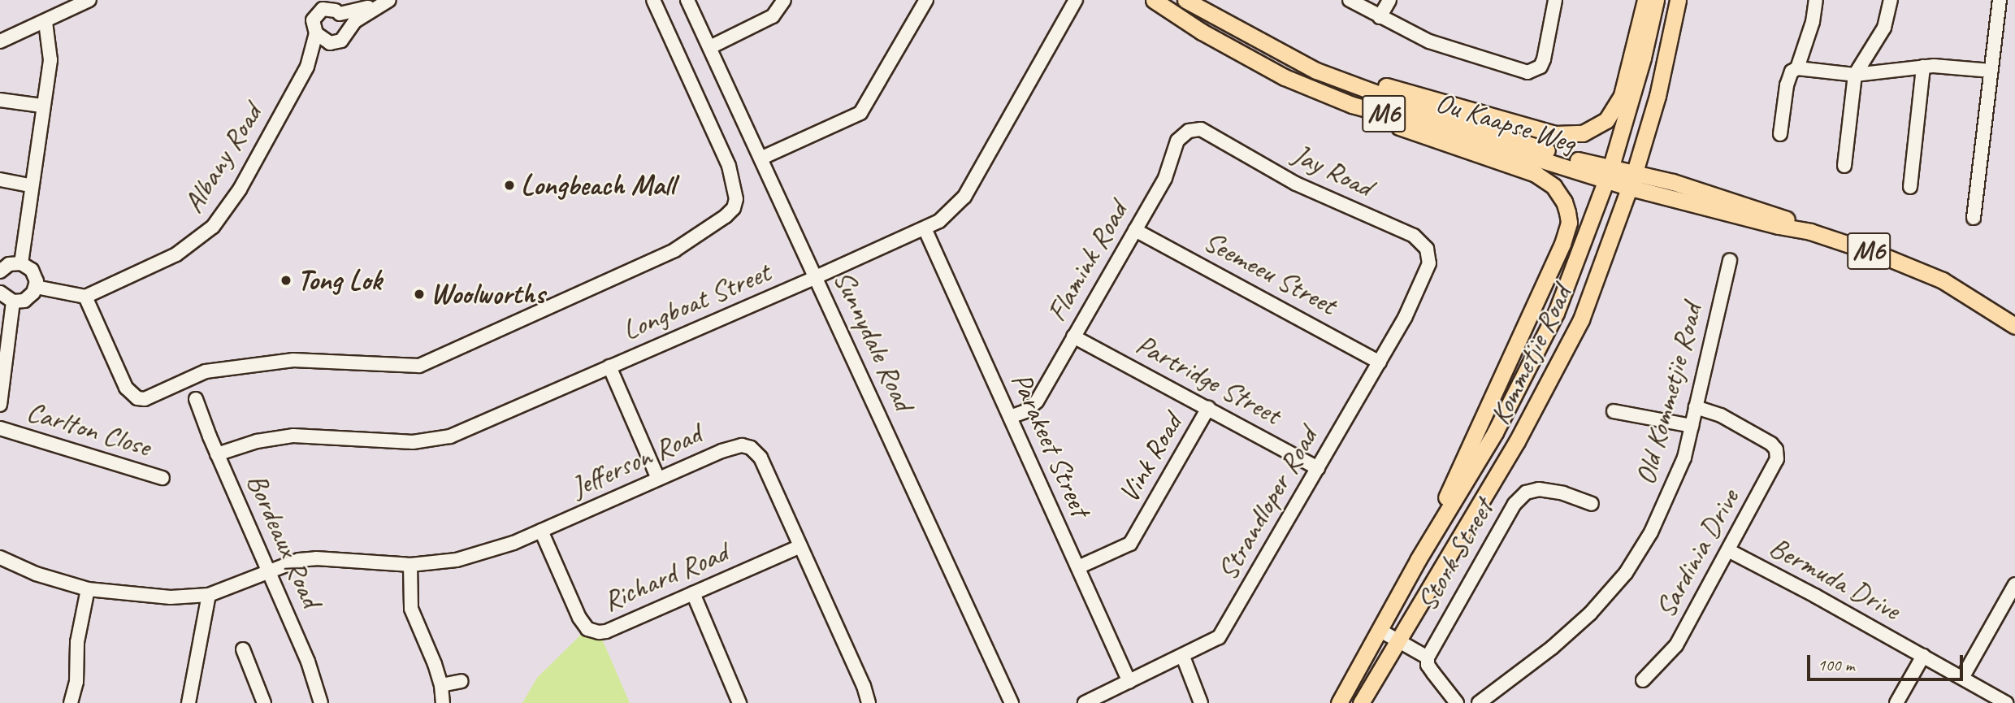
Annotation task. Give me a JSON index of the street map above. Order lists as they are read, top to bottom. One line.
{"streets":{"main road":["M6","Ou Kaapse Weg","Kommetjie Road"],"street":["Albany Road","Jay Road","Flamink Road","Seemeeu Street","Longboat Street","Sunnydale Road","Partridge Street","Old Kommetjie Road","Carlton Close","Parakeet Street","Vink Road","Jefferson Road","Strandloper Road","Bordeaux Road","Sardinia Drive","Stork Street","Richard Road","Bermuda Drive"]},"crossings":[["M6","Ou Kaapse Weg"],["M6","Kommetjie Road"],["Ou Kaapse Weg","Kommetjie Road"],["Jay Road","Flamink Road"],["Jay Road","Strandloper Road"],["Flamink Road","Seemeeu Street"],["Flamink Road","Partridge Street"],["Flamink Road","Parakeet Street"],["Seemeeu Street","Strandloper Road"],["Longboat Street","Sunnydale Road"],["Longboat Street","Parakeet Street"],["Longboat Street","Bordeaux Road"],["Partridge Street","Vink Road"],["Partridge Street","Strandloper Road"],["Old Kommetjie Road","Sardinia Drive"],["Parakeet Street","Vink Road"],["Parakeet Street","Strandloper Road"],["Jefferson Road","Bordeaux Road"],["Jefferson Road","Richard Road"],["Sardinia Drive","Bermuda Drive"]],"places":["Longbeach Mall","Tong Lok","Woolworths"],"scale_bar":"100 m"}
